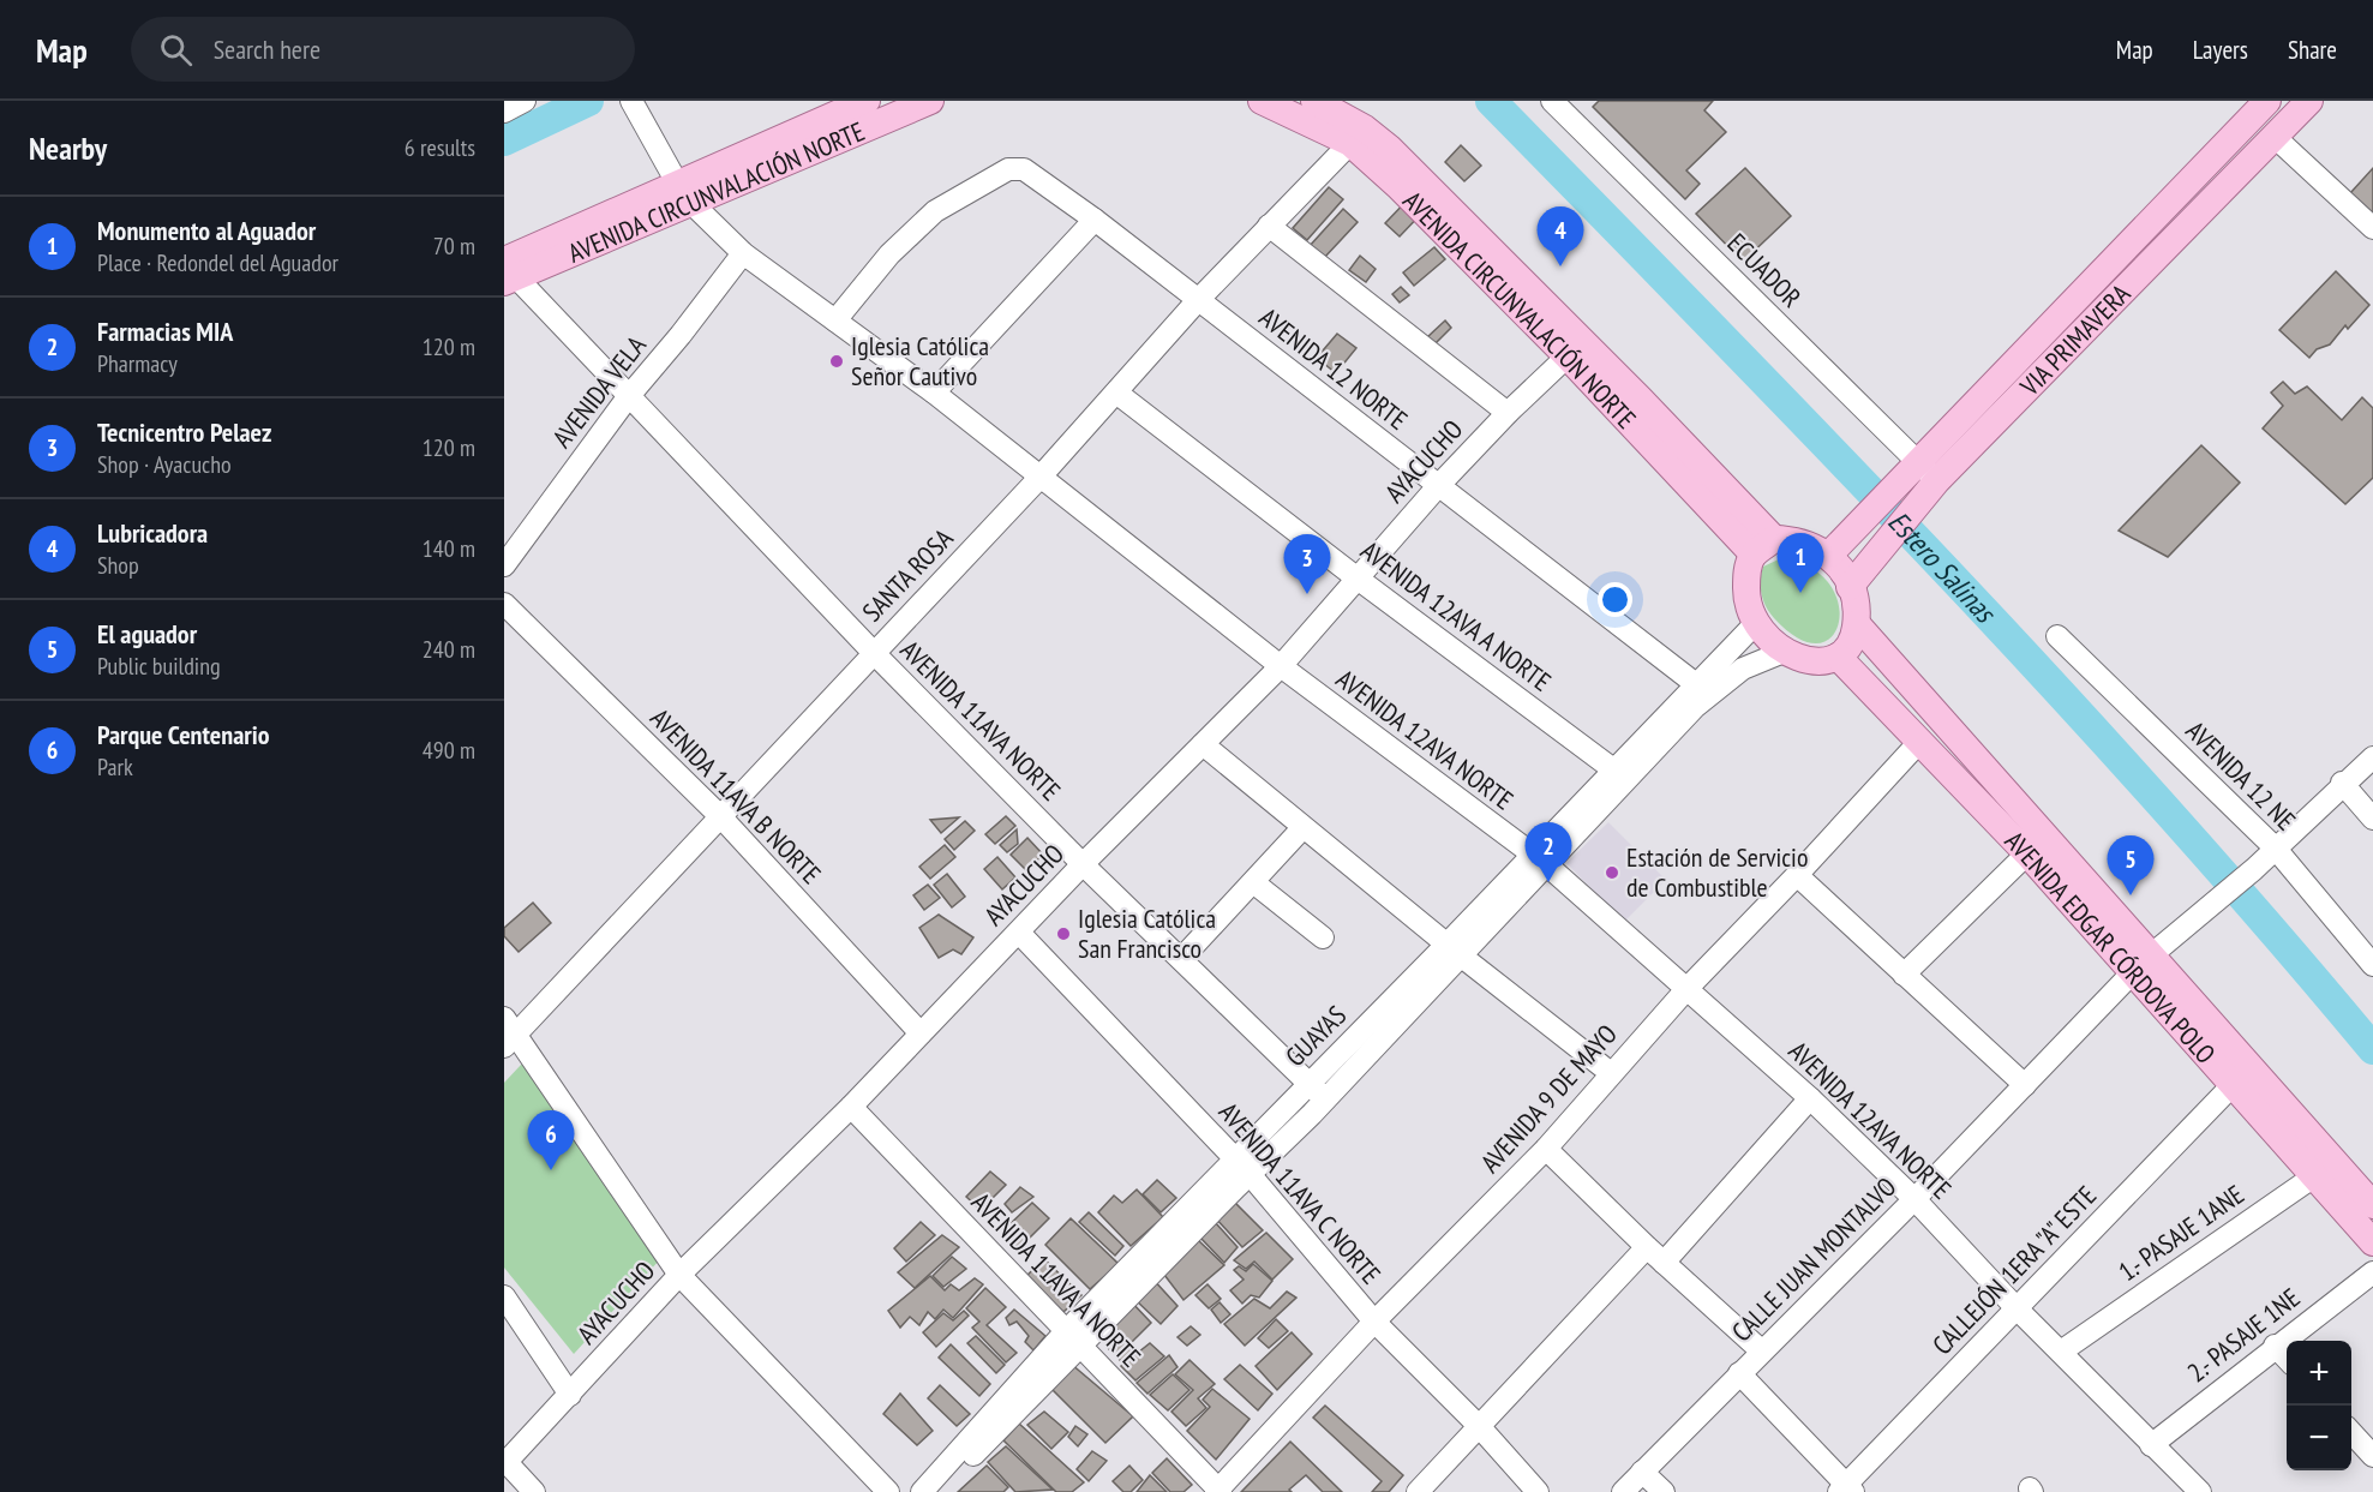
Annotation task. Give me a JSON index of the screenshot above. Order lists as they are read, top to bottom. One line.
{"streets":{"main road":["AVENIDA CIRCUNVALACIÓN NORTE","VIA PRIMAVERA","AVENIDA EDGAR CÓRDOVA POLO"],"street":["ECUADOR","AVENIDA 12 NORTE","AVENIDA VELA","AYACUCHO","SANTA ROSA","AVENIDA 12AVA A NORTE","AVENIDA 11AVA NORTE","AVENIDA 12AVA NORTE","AVENIDA 12 NE","AVENIDA 11AVA B NORTE","GUAYAS","AVENIDA 9 DE MAYO","AVENIDA 11AVA C NORTE","1.- PASAJE 1ANE","CALLE JUAN MONTALVO","CALLEJÓN 1ERA \"A\" ESTE","AVENIDA 11AVA A NORTE","2.- PASAJE 1NE"]},"crossings":[["AVENIDA CIRCUNVALACIÓN NORTE","VIA PRIMAVERA"],["AVENIDA CIRCUNVALACIÓN NORTE","AYACUCHO"],["AVENIDA CIRCUNVALACIÓN NORTE","SANTA ROSA"],["AVENIDA CIRCUNVALACIÓN NORTE","AVENIDA 11AVA NORTE"],["AVENIDA CIRCUNVALACIÓN NORTE","AVENIDA 12AVA NORTE"],["AVENIDA CIRCUNVALACIÓN NORTE","AVENIDA EDGAR CÓRDOVA POLO"],["AVENIDA CIRCUNVALACIÓN NORTE","GUAYAS"],["ECUADOR","VIA PRIMAVERA"],["VIA PRIMAVERA","AVENIDA EDGAR CÓRDOVA POLO"],["VIA PRIMAVERA","GUAYAS"],["AVENIDA 12 NORTE","AYACUCHO"],["AVENIDA 12 NORTE","SANTA ROSA"],["AVENIDA 12 NORTE","AVENIDA 12AVA NORTE"],["AVENIDA 12 NORTE","GUAYAS"],["AVENIDA VELA","AVENIDA 11AVA NORTE"],["AVENIDA VELA","AVENIDA 12AVA NORTE"],["AYACUCHO","AVENIDA 12AVA A NORTE"],["AYACUCHO","AVENIDA 11AVA NORTE"],["AYACUCHO","AVENIDA 12AVA NORTE"],["AYACUCHO","AVENIDA 11AVA B NORTE"],["AYACUCHO","AVENIDA 11AVA C NORTE"],["AYACUCHO","AVENIDA 11AVA A NORTE"],["SANTA ROSA","AVENIDA 12AVA A NORTE"],["SANTA ROSA","AVENIDA 11AVA NORTE"],["SANTA ROSA","AVENIDA 12AVA NORTE"],["SANTA ROSA","AVENIDA 11AVA B NORTE"],["AVENIDA 12AVA A NORTE","GUAYAS"],["AVENIDA 11AVA NORTE","GUAYAS"],["AVENIDA 12AVA NORTE","GUAYAS"],["AVENIDA 12AVA NORTE","AVENIDA 9 DE MAYO"],["AVENIDA 12AVA NORTE","1.- PASAJE 1ANE"],["AVENIDA 12AVA NORTE","CALLE JUAN MONTALVO"],["AVENIDA 12AVA NORTE","CALLEJÓN 1ERA \"A\" ESTE"],["AVENIDA 12AVA NORTE","2.- PASAJE 1NE"],["AVENIDA 12 NE","CALLE JUAN MONTALVO"],["AVENIDA EDGAR CÓRDOVA POLO","GUAYAS"],["AVENIDA EDGAR CÓRDOVA POLO","AVENIDA 9 DE MAYO"],["AVENIDA EDGAR CÓRDOVA POLO","1.- PASAJE 1ANE"],["AVENIDA EDGAR CÓRDOVA POLO","CALLE JUAN MONTALVO"],["AVENIDA EDGAR CÓRDOVA POLO","CALLEJÓN 1ERA \"A\" ESTE"],["GUAYAS","AVENIDA 11AVA C NORTE"],["GUAYAS","AVENIDA 11AVA A NORTE"],["AVENIDA 9 DE MAYO","AVENIDA 11AVA C NORTE"],["AVENIDA 9 DE MAYO","AVENIDA 11AVA A NORTE"]],"water":["Estero Salinas"],"places":["Iglesia Católica Señor Cautivo","Estación de Servicio de Combustible","Iglesia Católica San Francisco"],"page":{"header":"Map","search":"Search here","nav":["Map","Layers","Share"],"heading":["Nearby","6 results"],"list":[{"mark":"1","name":"Monumento al Aguador","note":"Place · Redondel del Aguador","value":"70 m"},{"mark":"2","name":"Farmacias MIA","note":"Pharmacy","value":"120 m"},{"mark":"3","name":"Tecnicentro Pelaez","note":"Shop · Ayacucho","value":"120 m"},{"mark":"4","name":"Lubricadora","note":"Shop","value":"140 m"},{"mark":"5","name":"El aguador","note":"Public building","value":"240 m"},{"mark":"6","name":"Parque Centenario","note":"Park","value":"490 m"}],"pins":["4","1","3","2","5","6"],"map_buttons":["+","−"]}}
